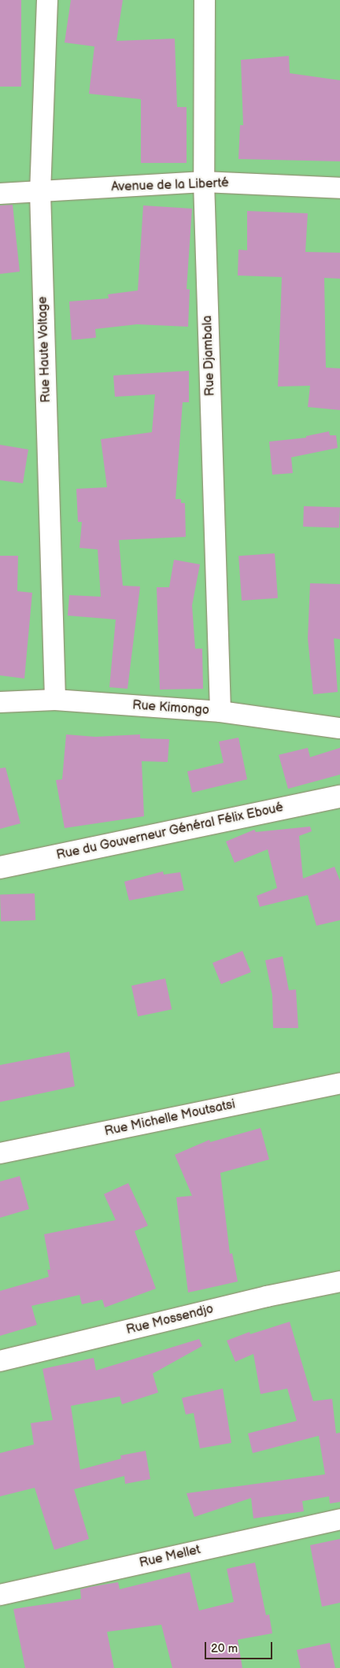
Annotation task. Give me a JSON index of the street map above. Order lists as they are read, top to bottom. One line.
{"streets":{"main road":["Rue du Gouverneur Général Félix Eboué"],"street":["Avenue de la Liberté","Rue Haute Voltage","Rue Djambala","Rue Kimongo","Rue Michelle Moutsatsi","Rue Mossendjo","Rue Mellet"]},"crossings":[["Avenue de la Liberté","Rue Haute Voltage"],["Avenue de la Liberté","Rue Djambala"],["Rue Haute Voltage","Rue Kimongo"],["Rue Djambala","Rue Kimongo"]],"scale_bar":"20 m"}
